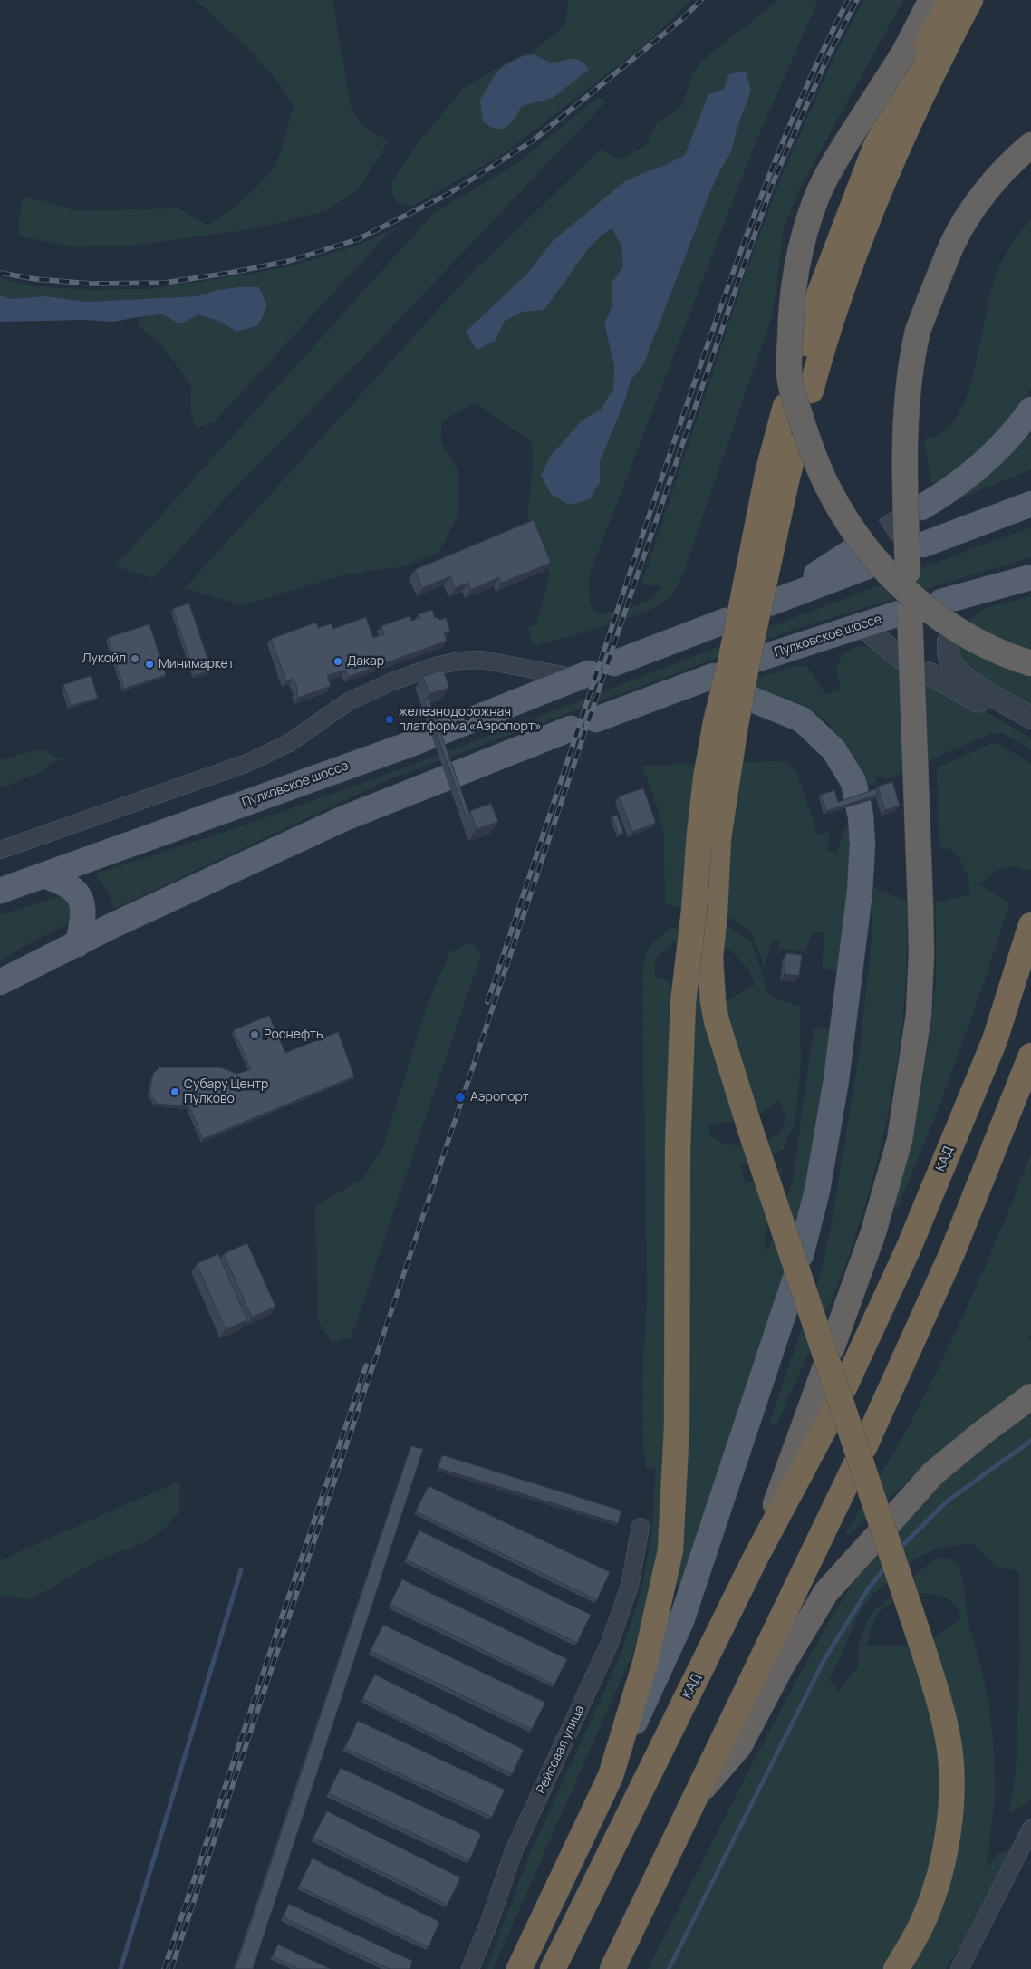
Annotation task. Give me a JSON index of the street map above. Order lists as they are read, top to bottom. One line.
{"streets":{"highway":["КАД"],"main road":["Пулковское шоссе"],"street":["Рейсовая улица"]},"places":["Лукойл","Дакар","Минимаркет","железнодорожная платформа «Аэропорт»","Роснефть","Субару Центр Пулково","Аэропорт"]}
